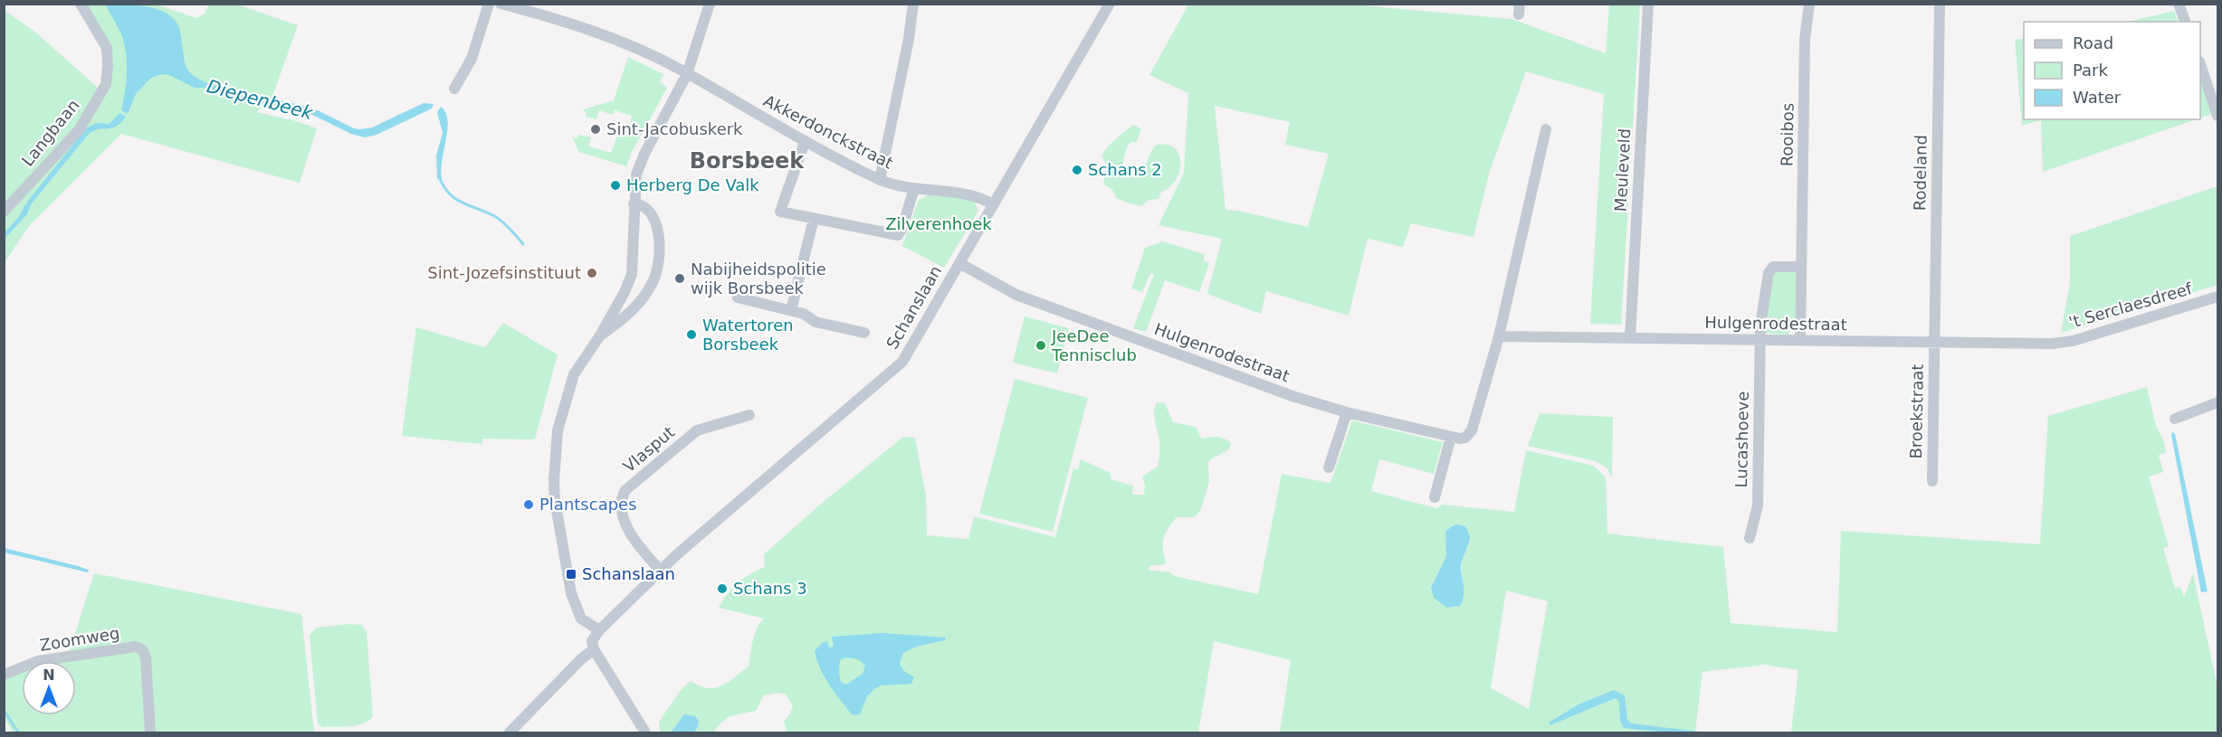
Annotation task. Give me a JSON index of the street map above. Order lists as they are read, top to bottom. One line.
{"streets":{"street":["Akkerdonckstraat","Langbaan","Rooibos","Meuleveld","Rodeland","'t Serclaesdreef","Schanslaan","Hulgenrodestraat","Broekstraat","Lucashoeve","Vlasput","Zoomweg"]},"crossings":[["Akkerdonckstraat","Schanslaan"],["Rooibos","Hulgenrodestraat"],["Meuleveld","Hulgenrodestraat"],["Rodeland","Hulgenrodestraat"],["Rodeland","Broekstraat"],["'t Serclaesdreef","Hulgenrodestraat"],["Schanslaan","Hulgenrodestraat"],["Schanslaan","Vlasput"],["Hulgenrodestraat","Broekstraat"],["Hulgenrodestraat","Lucashoeve"]],"districts":["Borsbeek"],"water":["Diepenbeek"],"parks":["Zilverenhoek"],"places":{"other":["Sint-Jacobuskerk","Schans 2","Herberg De Valk","Sint-Jozefsinstituut","Nabijheidspolitie wijk Borsbeek","Watertoren Borsbeek","JeeDee Tennisclub","Plantscapes","Schans 3"],"transit":["Schanslaan"]},"legend":["Road","Park","Water"],"north":"top"}
